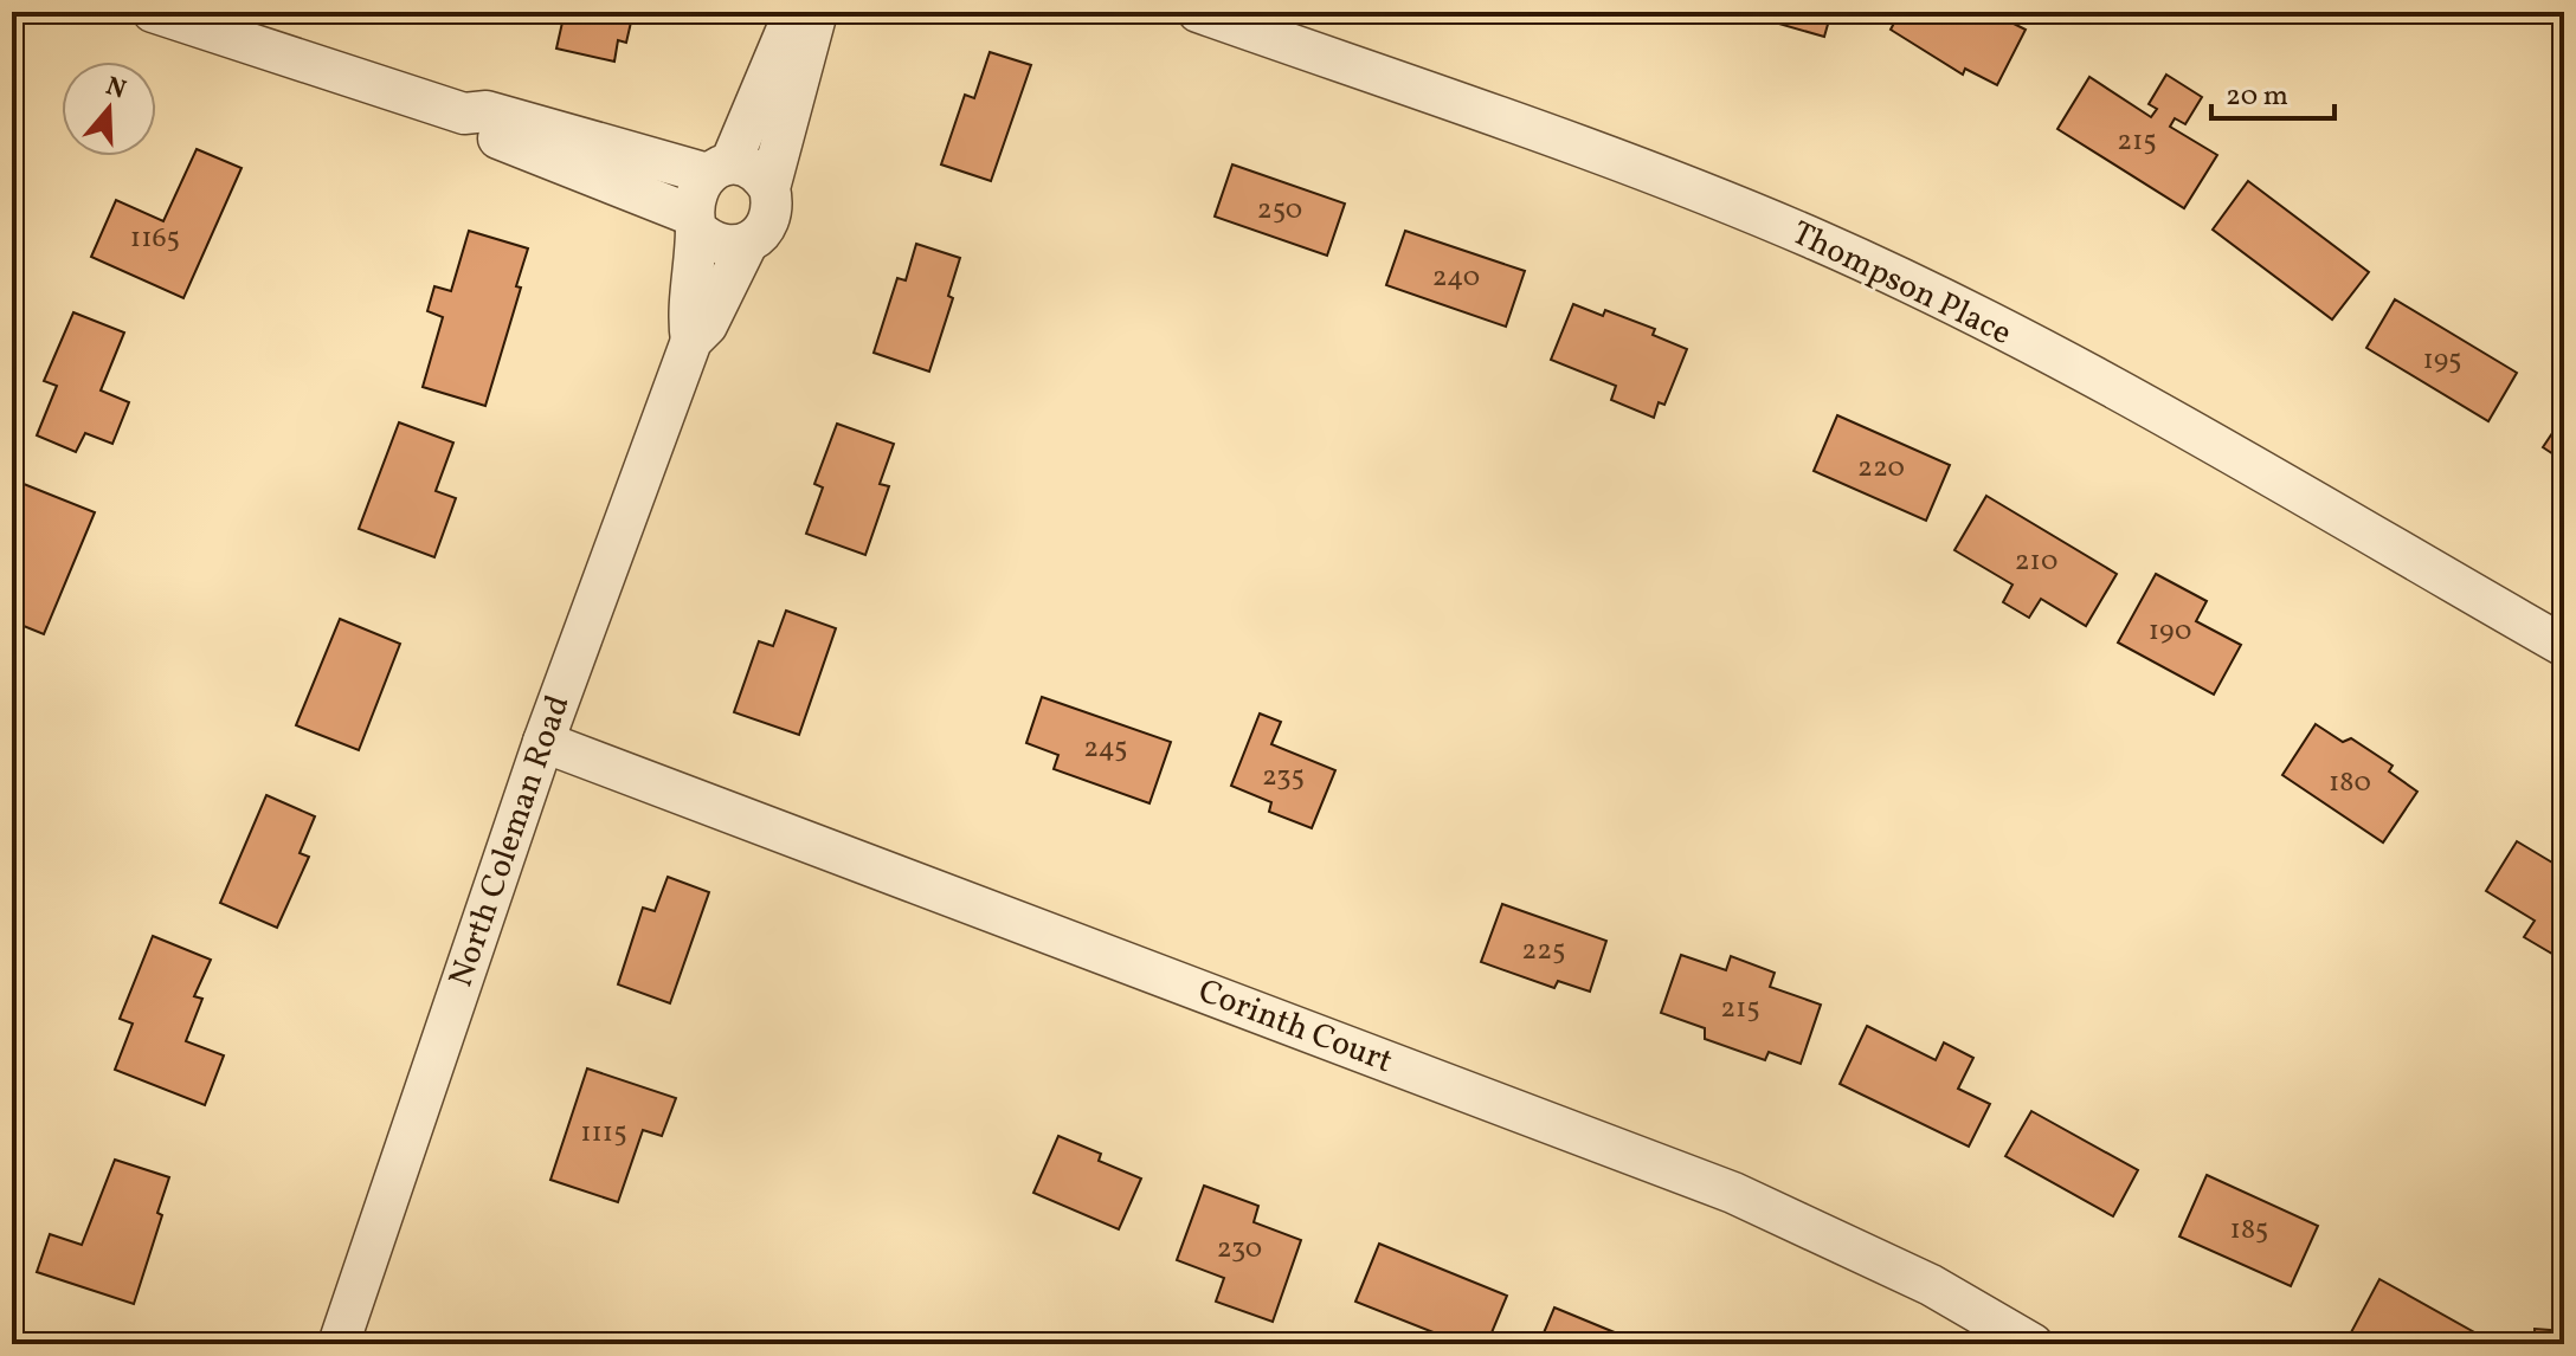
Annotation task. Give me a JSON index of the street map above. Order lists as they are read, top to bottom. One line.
{"streets":{"street":["Thompson Place","North Coleman Road","Corinth Court"]},"crossings":[["North Coleman Road","Corinth Court"]],"house_numbers":["215","250","1165","240","195","220","210","190","245","235","180","225","215","1115","185","230"],"scale_bar":"20 m","north":"top"}
